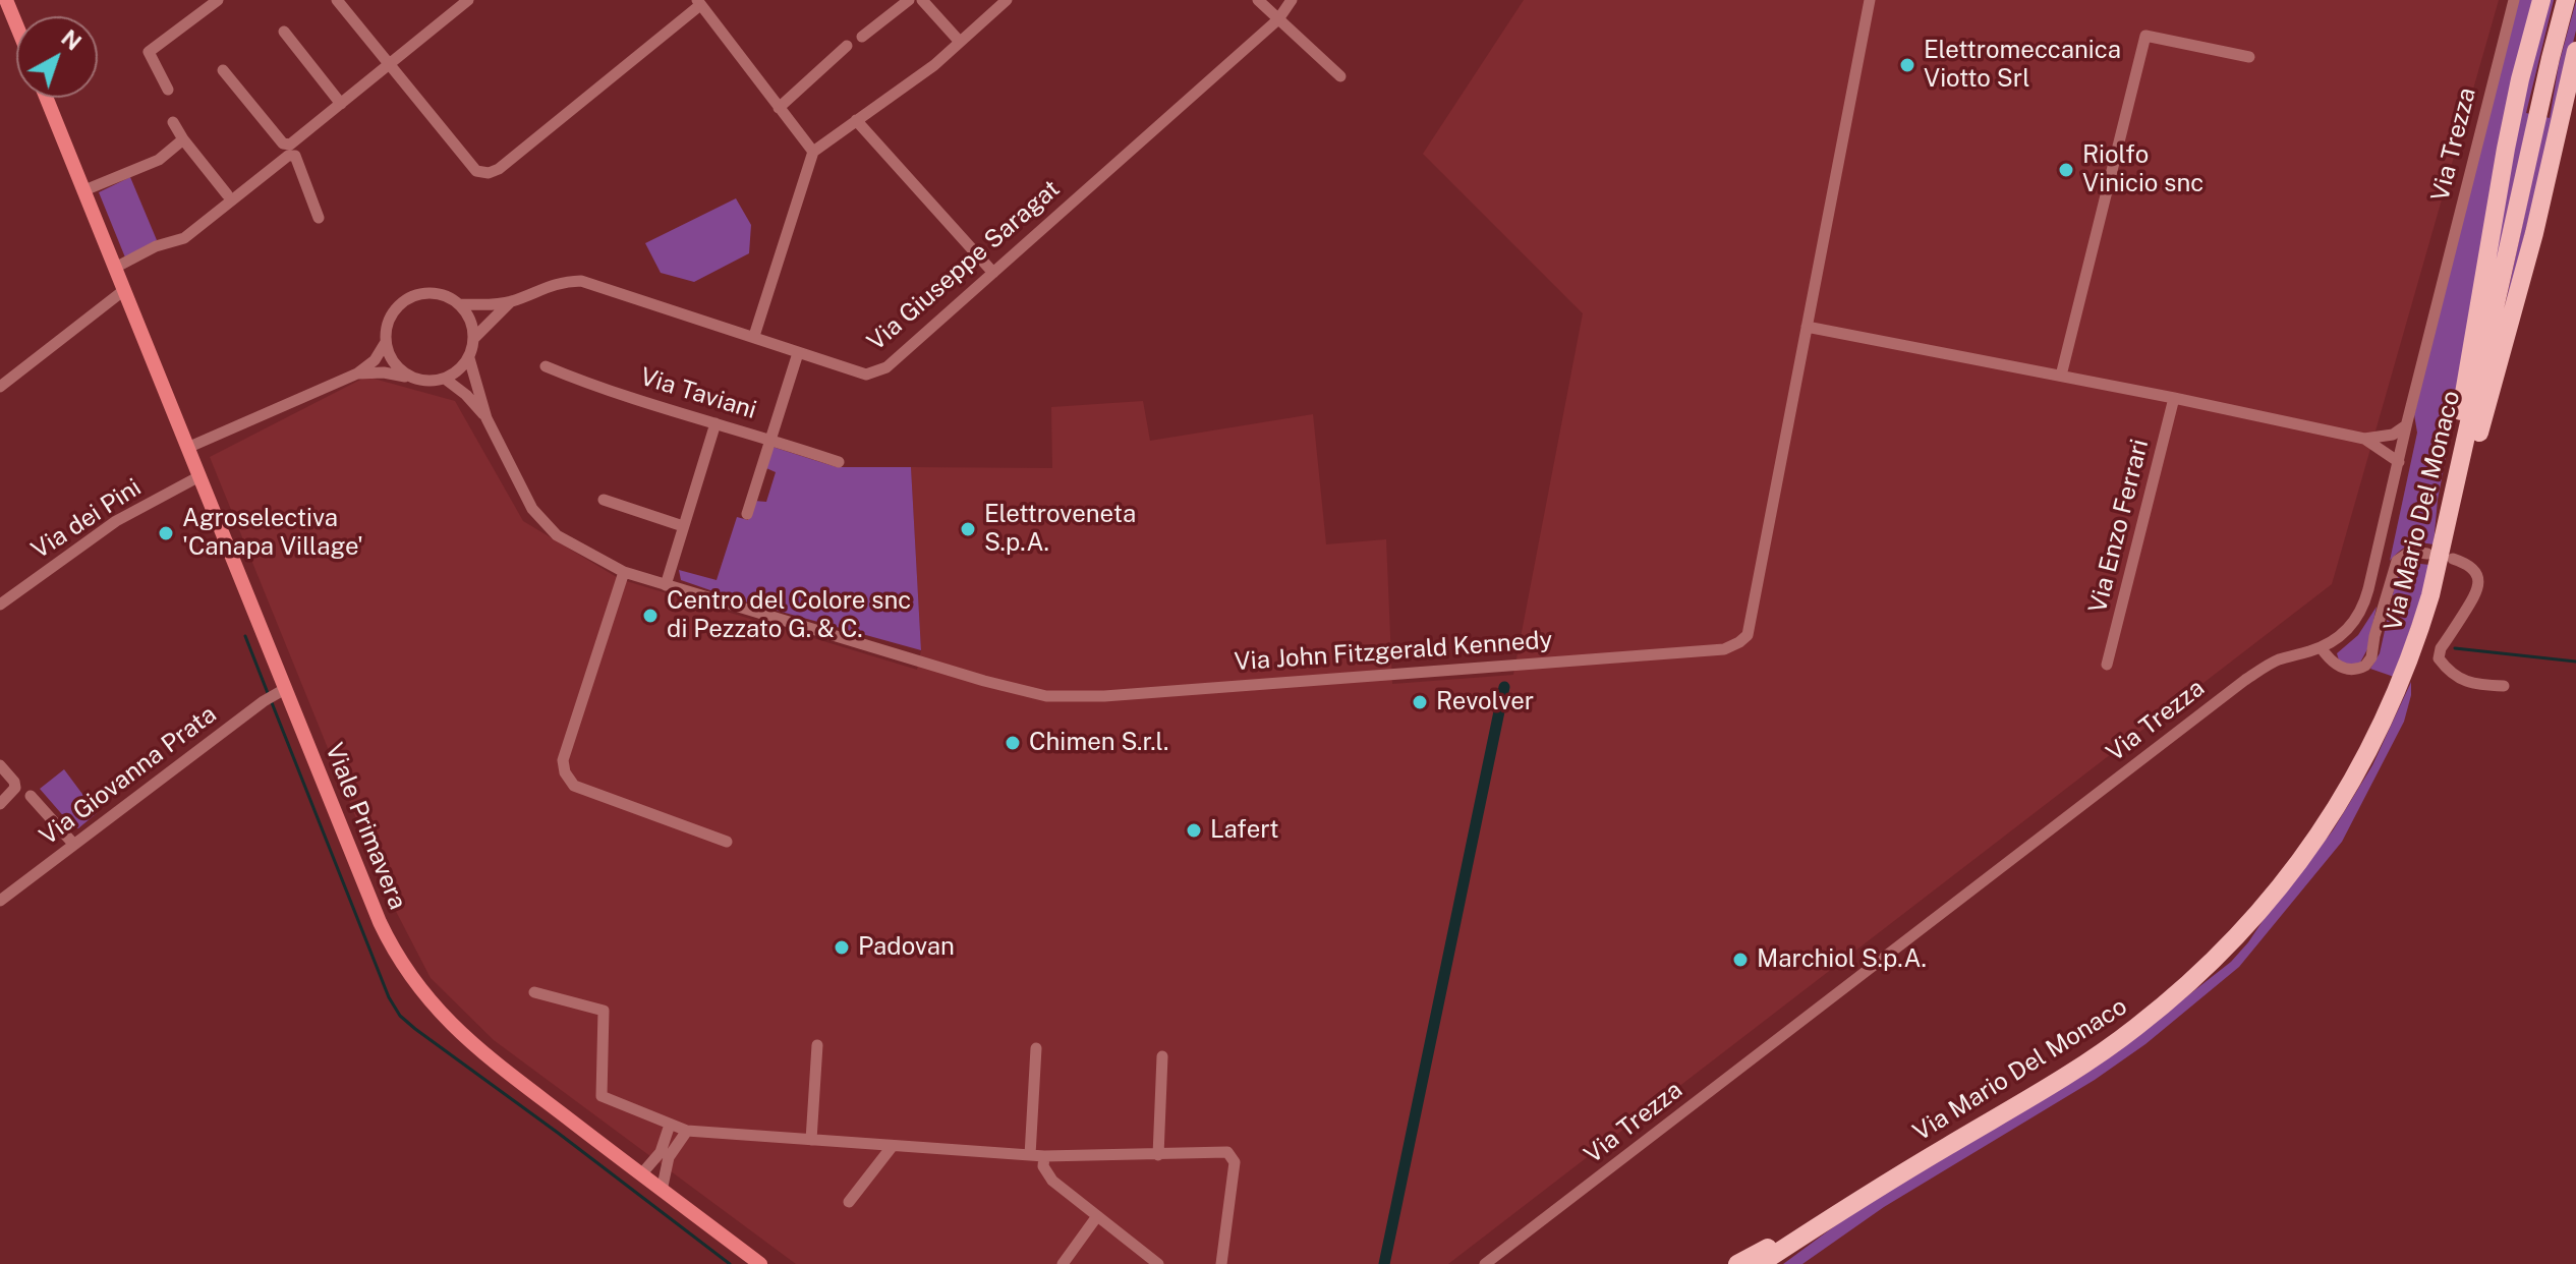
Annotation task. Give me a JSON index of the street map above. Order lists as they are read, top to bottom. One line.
{"streets":{"highway":["Via Mario Del Monaco"],"main road":["Viale Primavera"],"street":["Via Trezza","Via Giuseppe Saragat","Via Taviani","Via dei Pini","Via Enzo Ferrari","Via John Fitzgerald Kennedy","Via Giovanna Prata"]},"crossings":[["Via Giuseppe Saragat","Via John Fitzgerald Kennedy"],["Via dei Pini","Viale Primavera"],["Via Giovanna Prata","Viale Primavera"]],"places":["Elettromeccanica Viotto Srl","Riolfo Vinicio snc","Elettroveneta S.p.A.","Agroselectiva 'Canapa Village'","Centro del Colore snc di Pezzato G. & C.","Revolver","Chimen S.r.l.","Lafert","Padovan","Marchiol S.p.A."],"north":"top right"}
